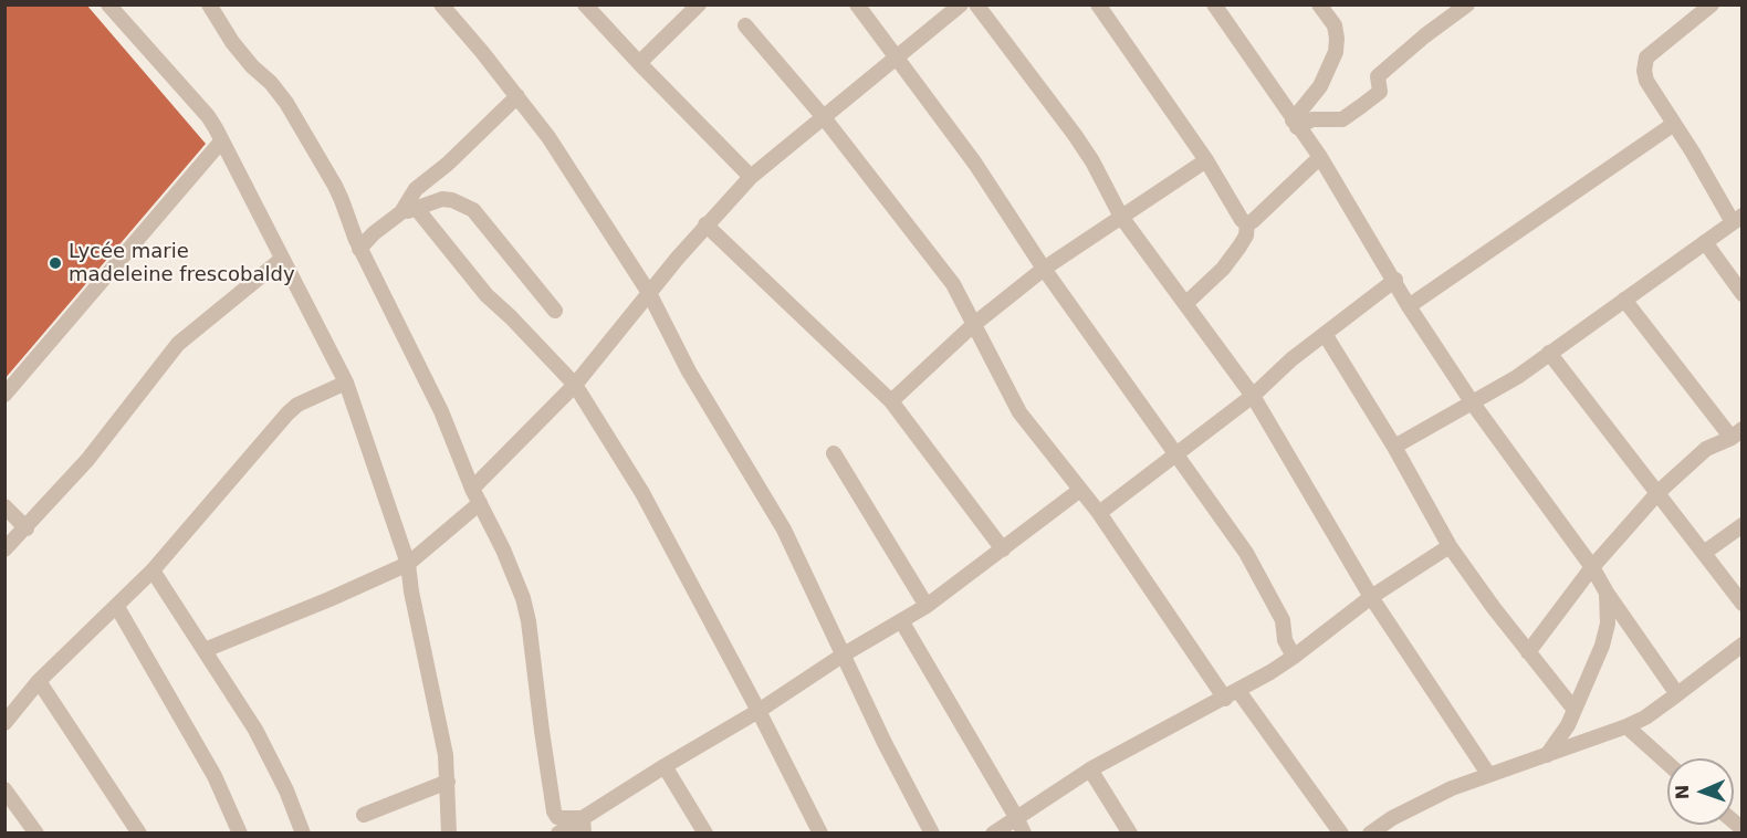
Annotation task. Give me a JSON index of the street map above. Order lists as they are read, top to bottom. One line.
{"places":["Lycée marie madeleine frescobaldy"],"north":"left"}
